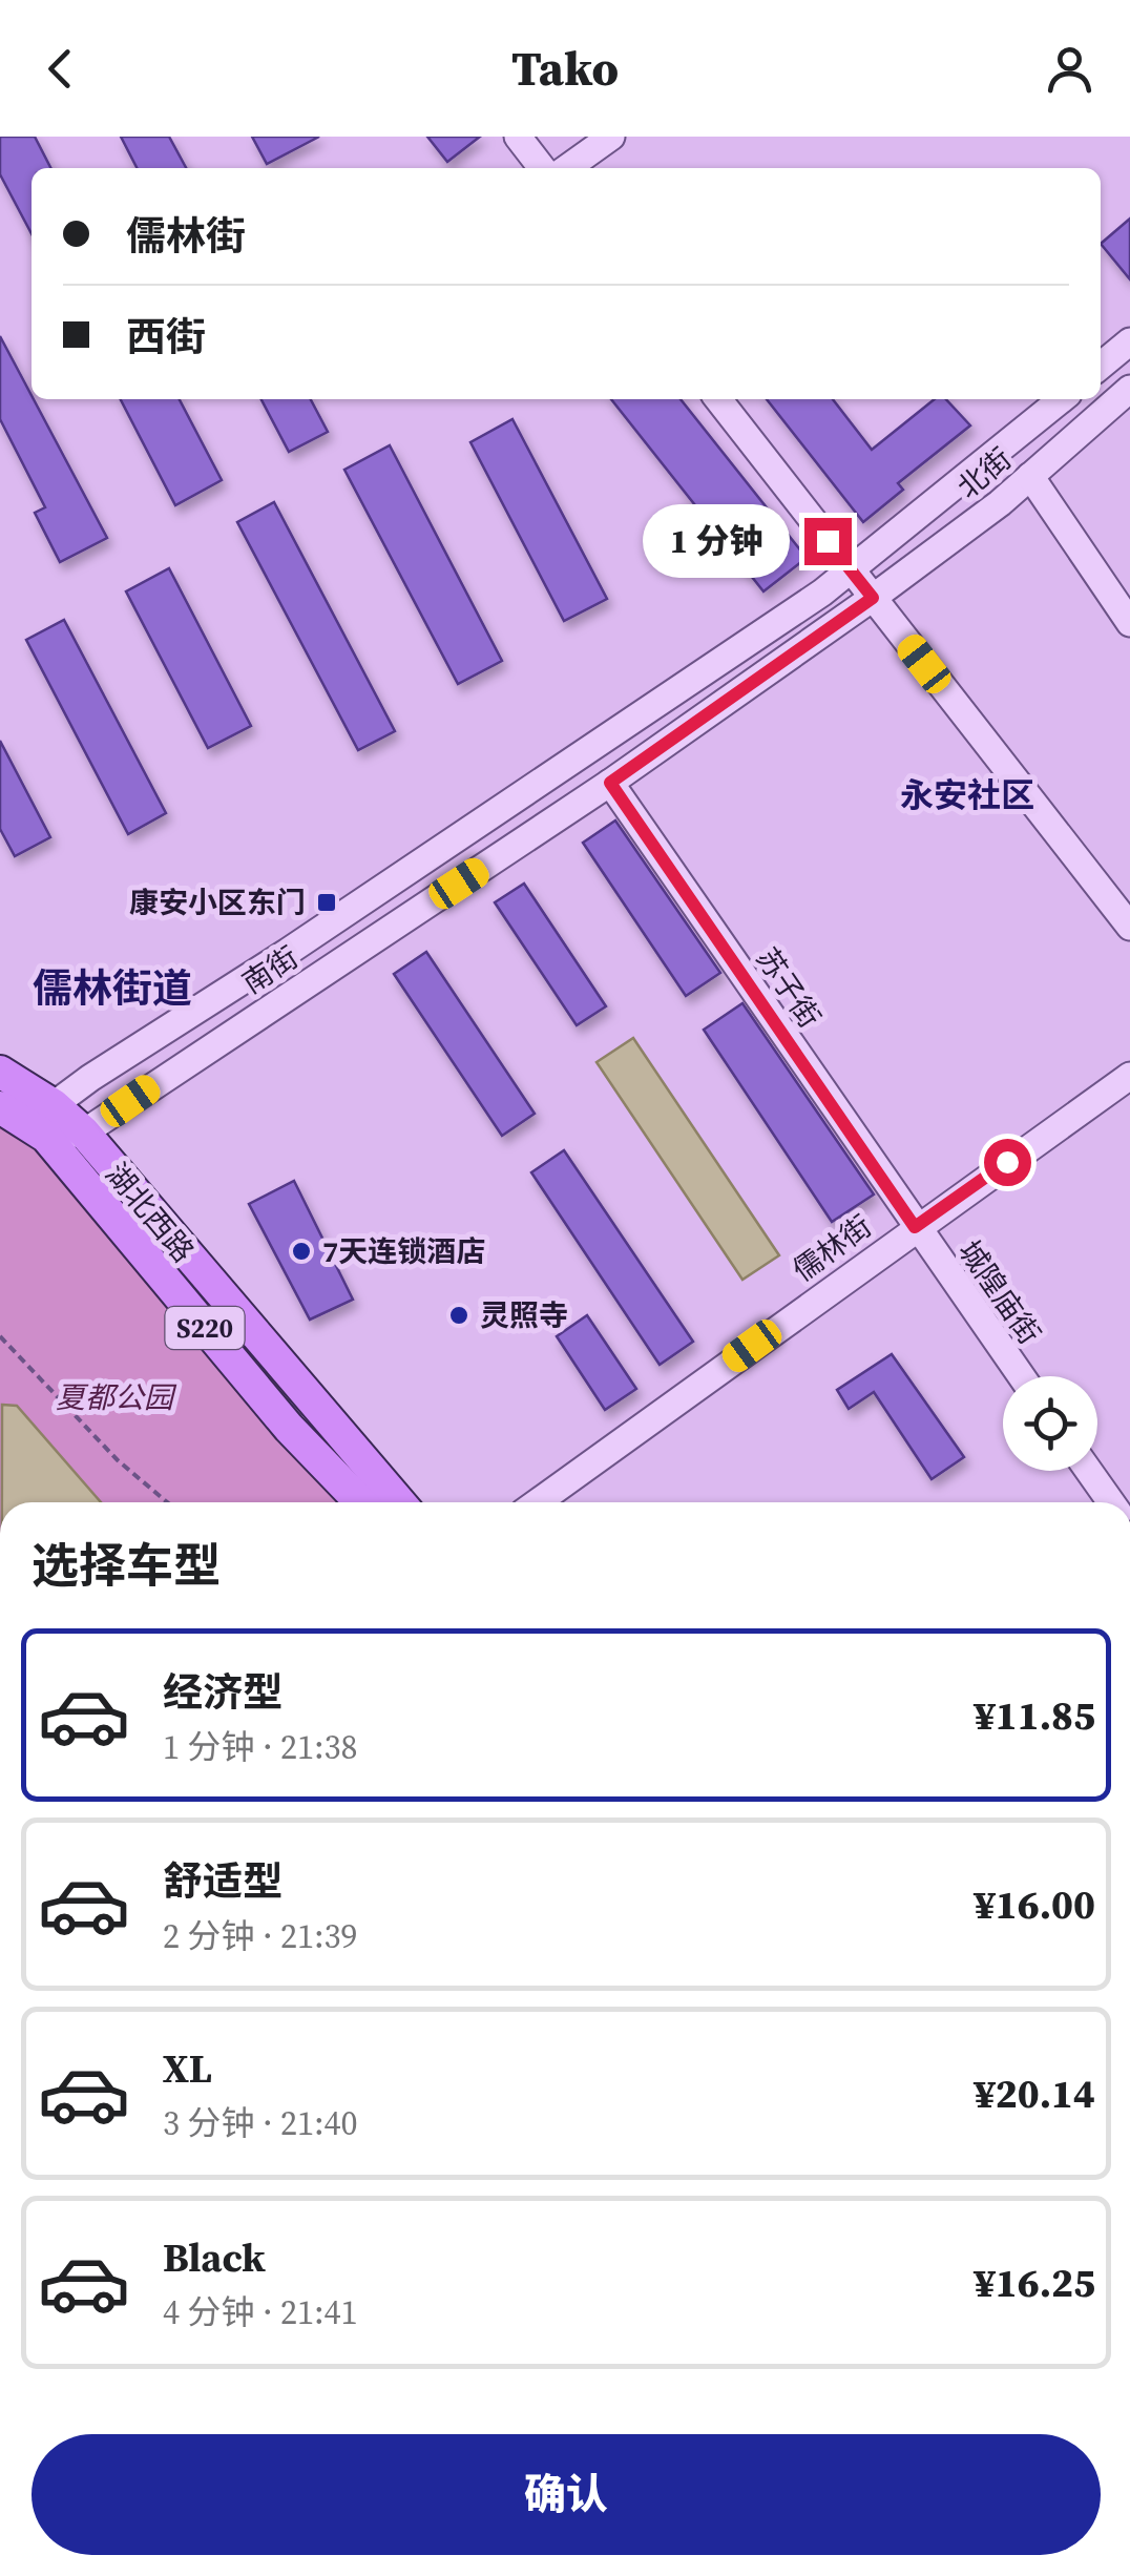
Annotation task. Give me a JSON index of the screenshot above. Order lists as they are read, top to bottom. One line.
{"streets":{"main road":["湖北西路","S220"],"street":["北街","南街","苏子街","儒林街","城隍庙街"]},"crossings":[["北街","南街"],["南街","苏子街"],["南街","湖北西路"],["苏子街","儒林街"],["苏子街","城隍庙街"],["儒林街","城隍庙街"]],"districts":["永安社区","儒林街道"],"parks":["夏都公园"],"places":{"transit":["康安小区东门"],"other":["7天连锁酒店","灵照寺"]},"page":{"header":"Tako","banner":["儒林街","西街"],"bubble":"1 分钟","heading":"选择车型","list":[{"name":"经济型","note":"1 分钟 · 21:38","value":"¥11.85"},{"name":"舒适型","note":"2 分钟 · 21:39","value":"¥16.00"},{"name":"XL","note":"3 分钟 · 21:40","value":"¥20.14"},{"name":"Black","note":"4 分钟 · 21:41","value":"¥16.25"}],"buttons":"确认"}}
